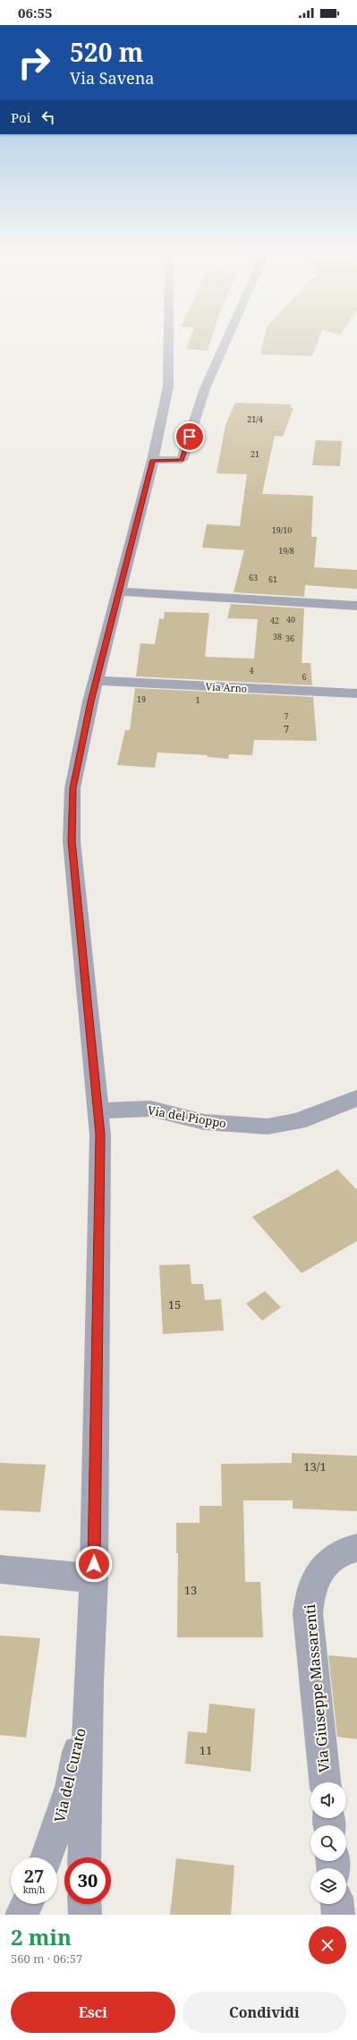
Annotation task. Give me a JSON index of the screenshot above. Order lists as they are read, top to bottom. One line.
{"streets":{"street":["Via Arno","Via del Pioppo","Via Giuseppe Massarenti","Via del Curato"]},"crossings":[["Via Arno","Via del Curato"],["Via del Pioppo","Via del Curato"]],"house_numbers":["21/4","21","19/10","19/8","63","61","40","42","38","36","4","6","19","1","7","7","15","13/1","13","11"],"page":{"status":"06:55","turn":["520 m","Via Savena"],"then":"Poi","speed":"27 km/h","limit":"30","heading":["2 min","560 m · 06:57"],"buttons":["Esci","Condividi"]}}
